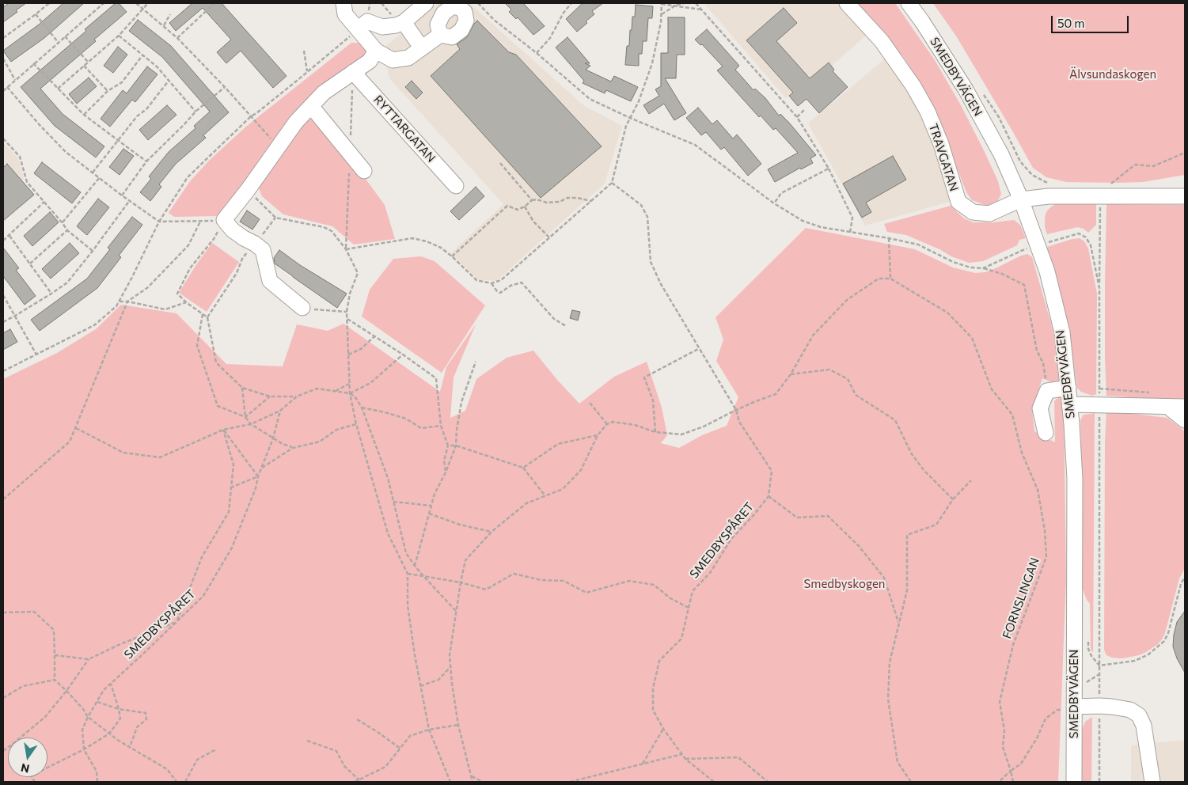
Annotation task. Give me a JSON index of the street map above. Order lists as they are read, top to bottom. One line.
{"streets":{"street":["SMEDBYVÄGEN","RYTTARGATAN","TRAVGATAN"],"path":["SMEDBYSPÅRET","FORNSLINGAN"]},"crossings":[["SMEDBYVÄGEN","TRAVGATAN"]],"parks":["Älvsundaskogen","Smedbyskogen"],"scale_bar":"50 m","north":"bottom"}
